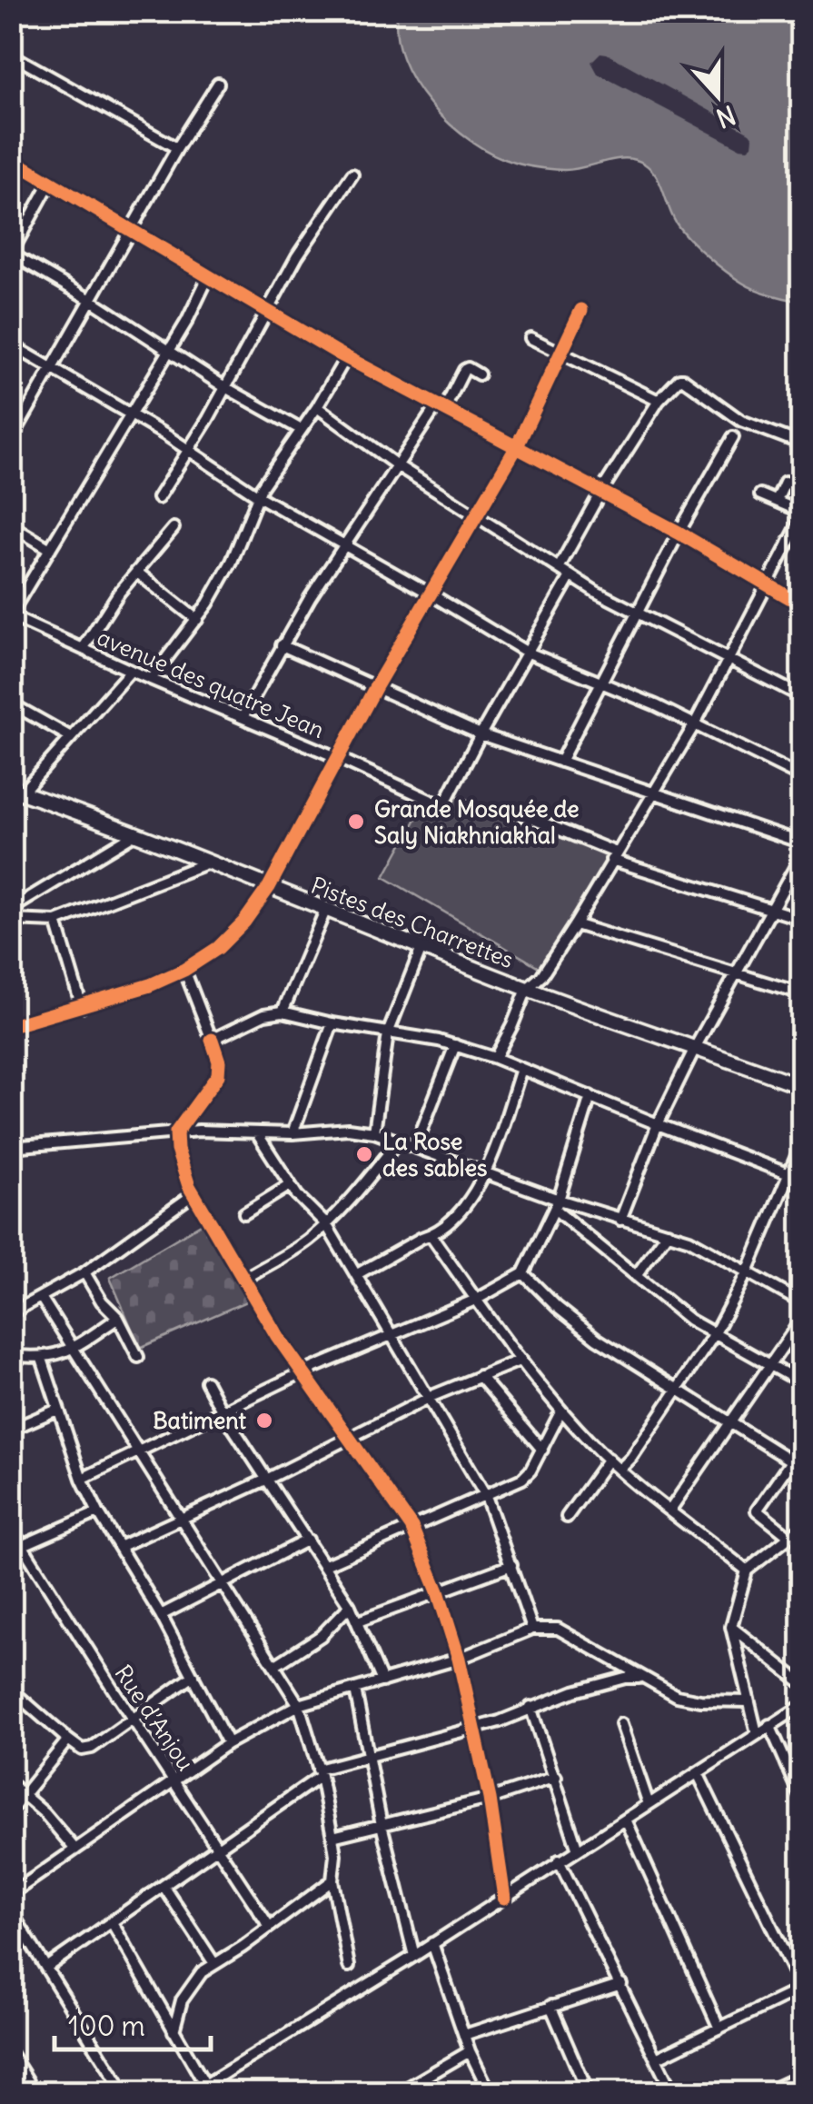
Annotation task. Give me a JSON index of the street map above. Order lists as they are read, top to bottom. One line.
{"streets":{"main road":["Pistes des Charrettes"],"street":["avenue des quatre Jean","Rue d’Anjou"]},"places":["Grande Mosquée de Saly Niakhniakhal","La Rose des sables","Batiment"],"scale_bar":"100 m","north":"bottom"}
